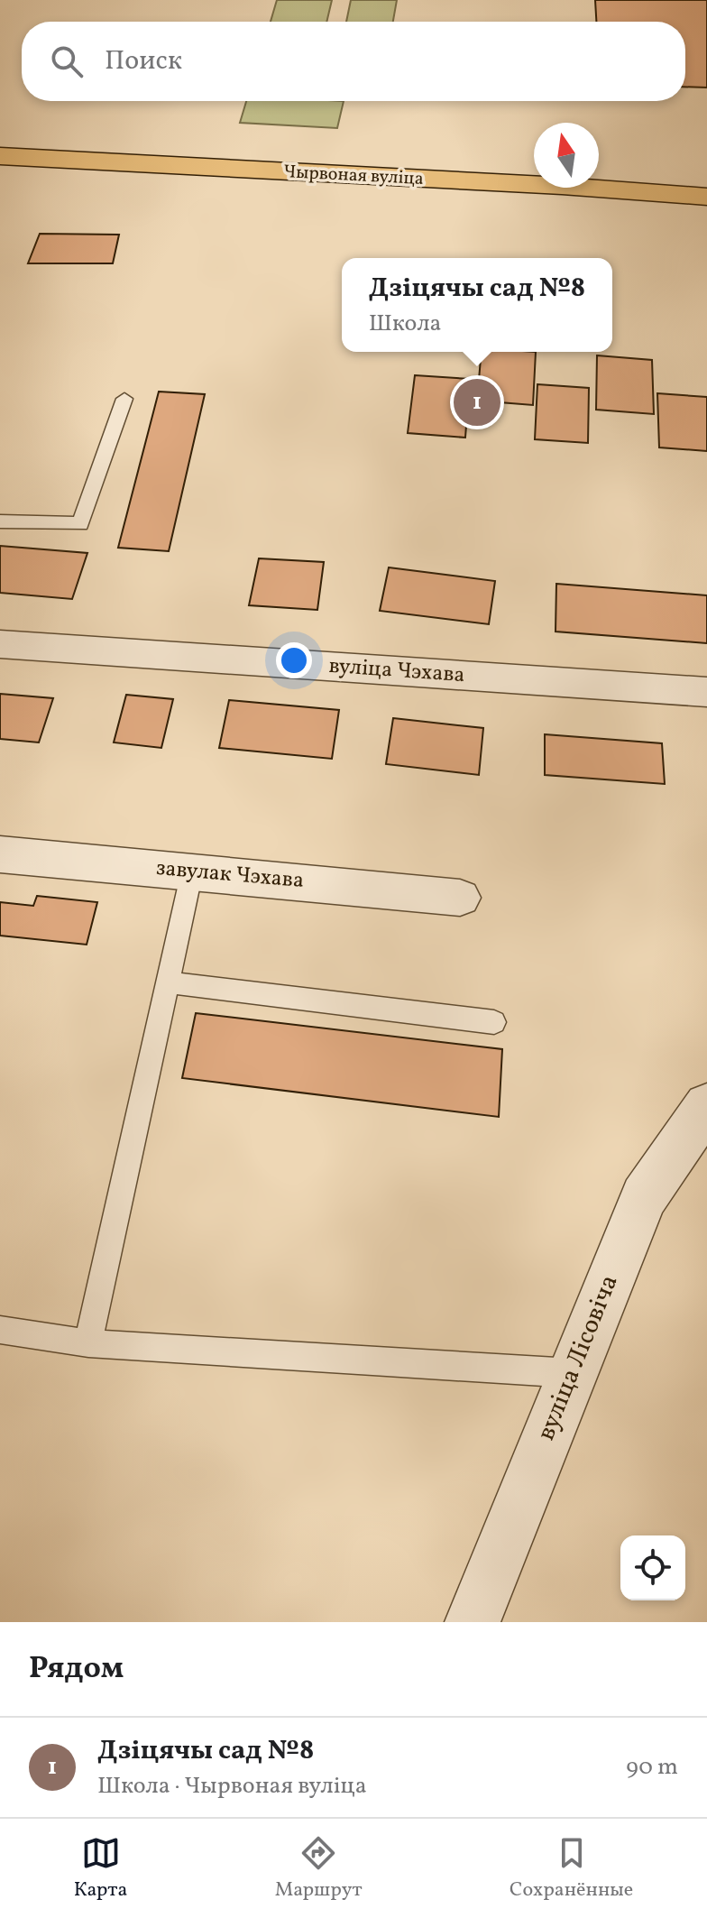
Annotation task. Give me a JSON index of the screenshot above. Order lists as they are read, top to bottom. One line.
{"streets":{"main road":["Чырвоная вуліца"],"street":["вуліца Чэхава","завулак Чэхава","вуліца Лісовіча"]},"north":"top","page":{"search":"Поиск","popup":["Дзіцячы сад №8","Школа"],"pins":"1","heading":"Рядом","list":[{"mark":"1","name":"Дзіцячы сад №8","note":"Школа · Чырвоная вуліца","value":"90 m"}],"nav":["Карта","Маршрут","Сохранённые"]}}
